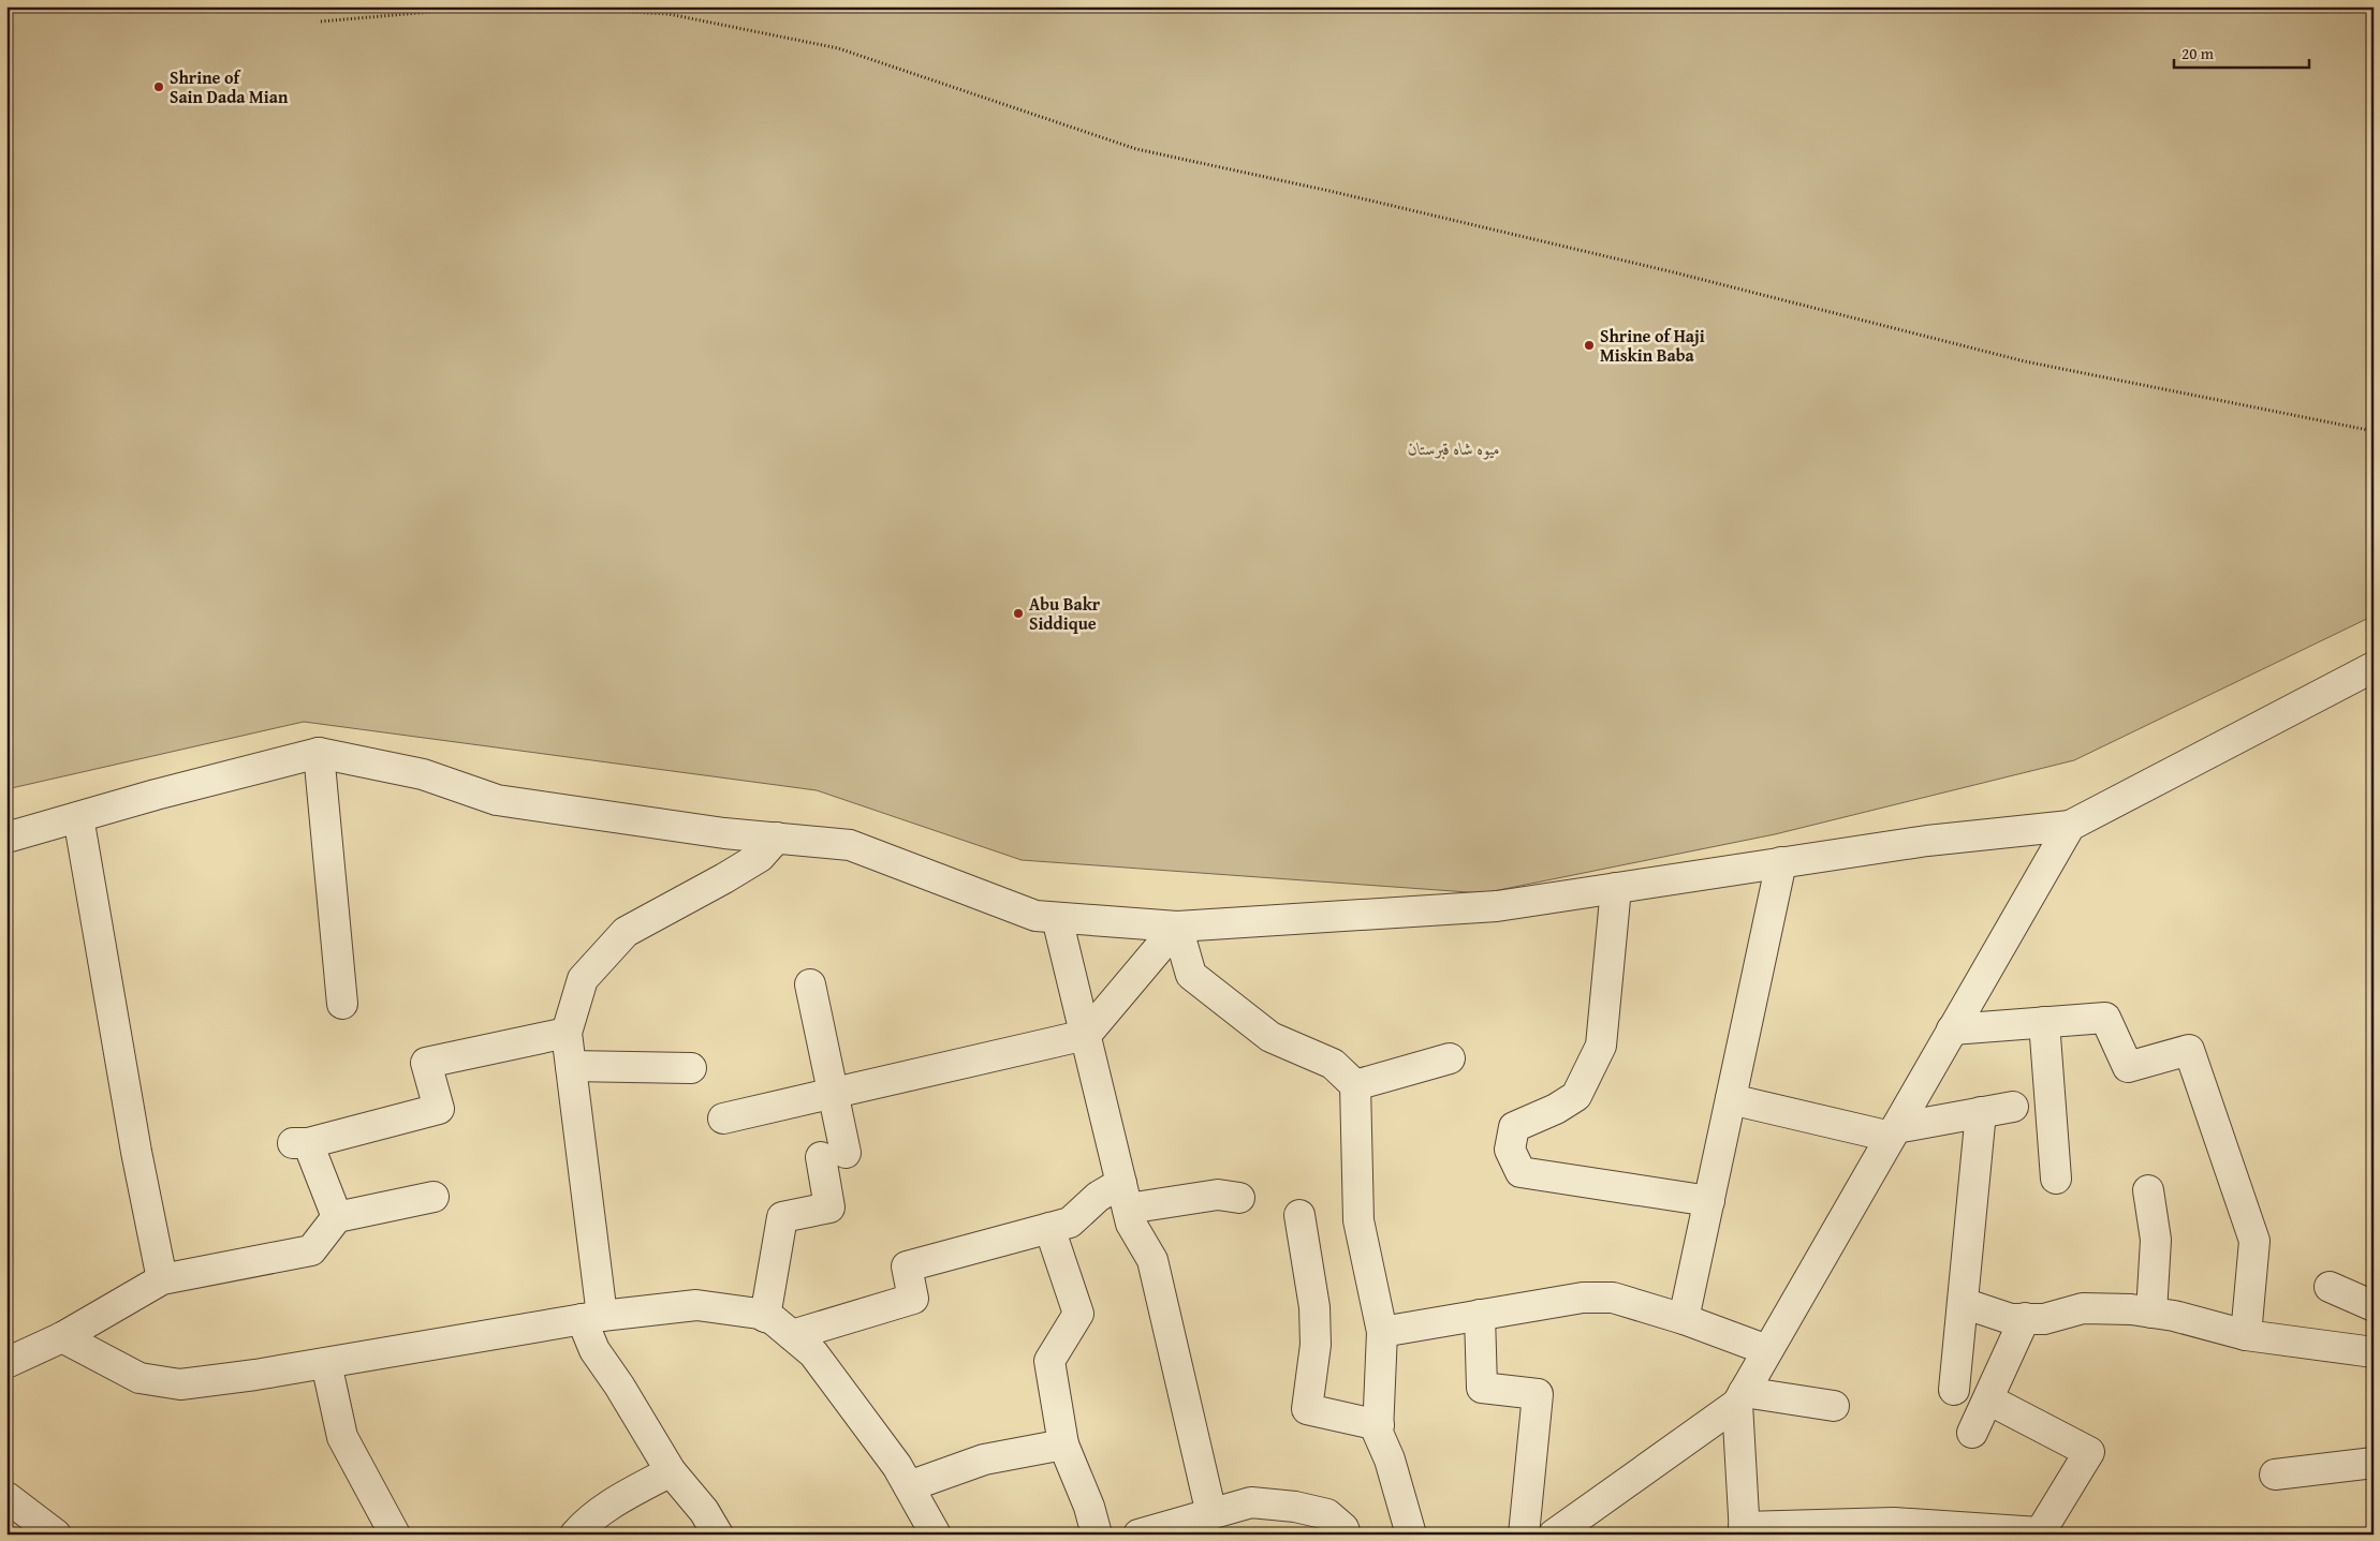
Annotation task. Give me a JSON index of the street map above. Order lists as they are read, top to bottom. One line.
{"parks":["میوہ شاہ قبرستان"],"places":["Shrine of Sain Dada Mian","Shrine of Haji Miskin Baba","Abu Bakr Siddique"],"scale_bar":"20 m"}
